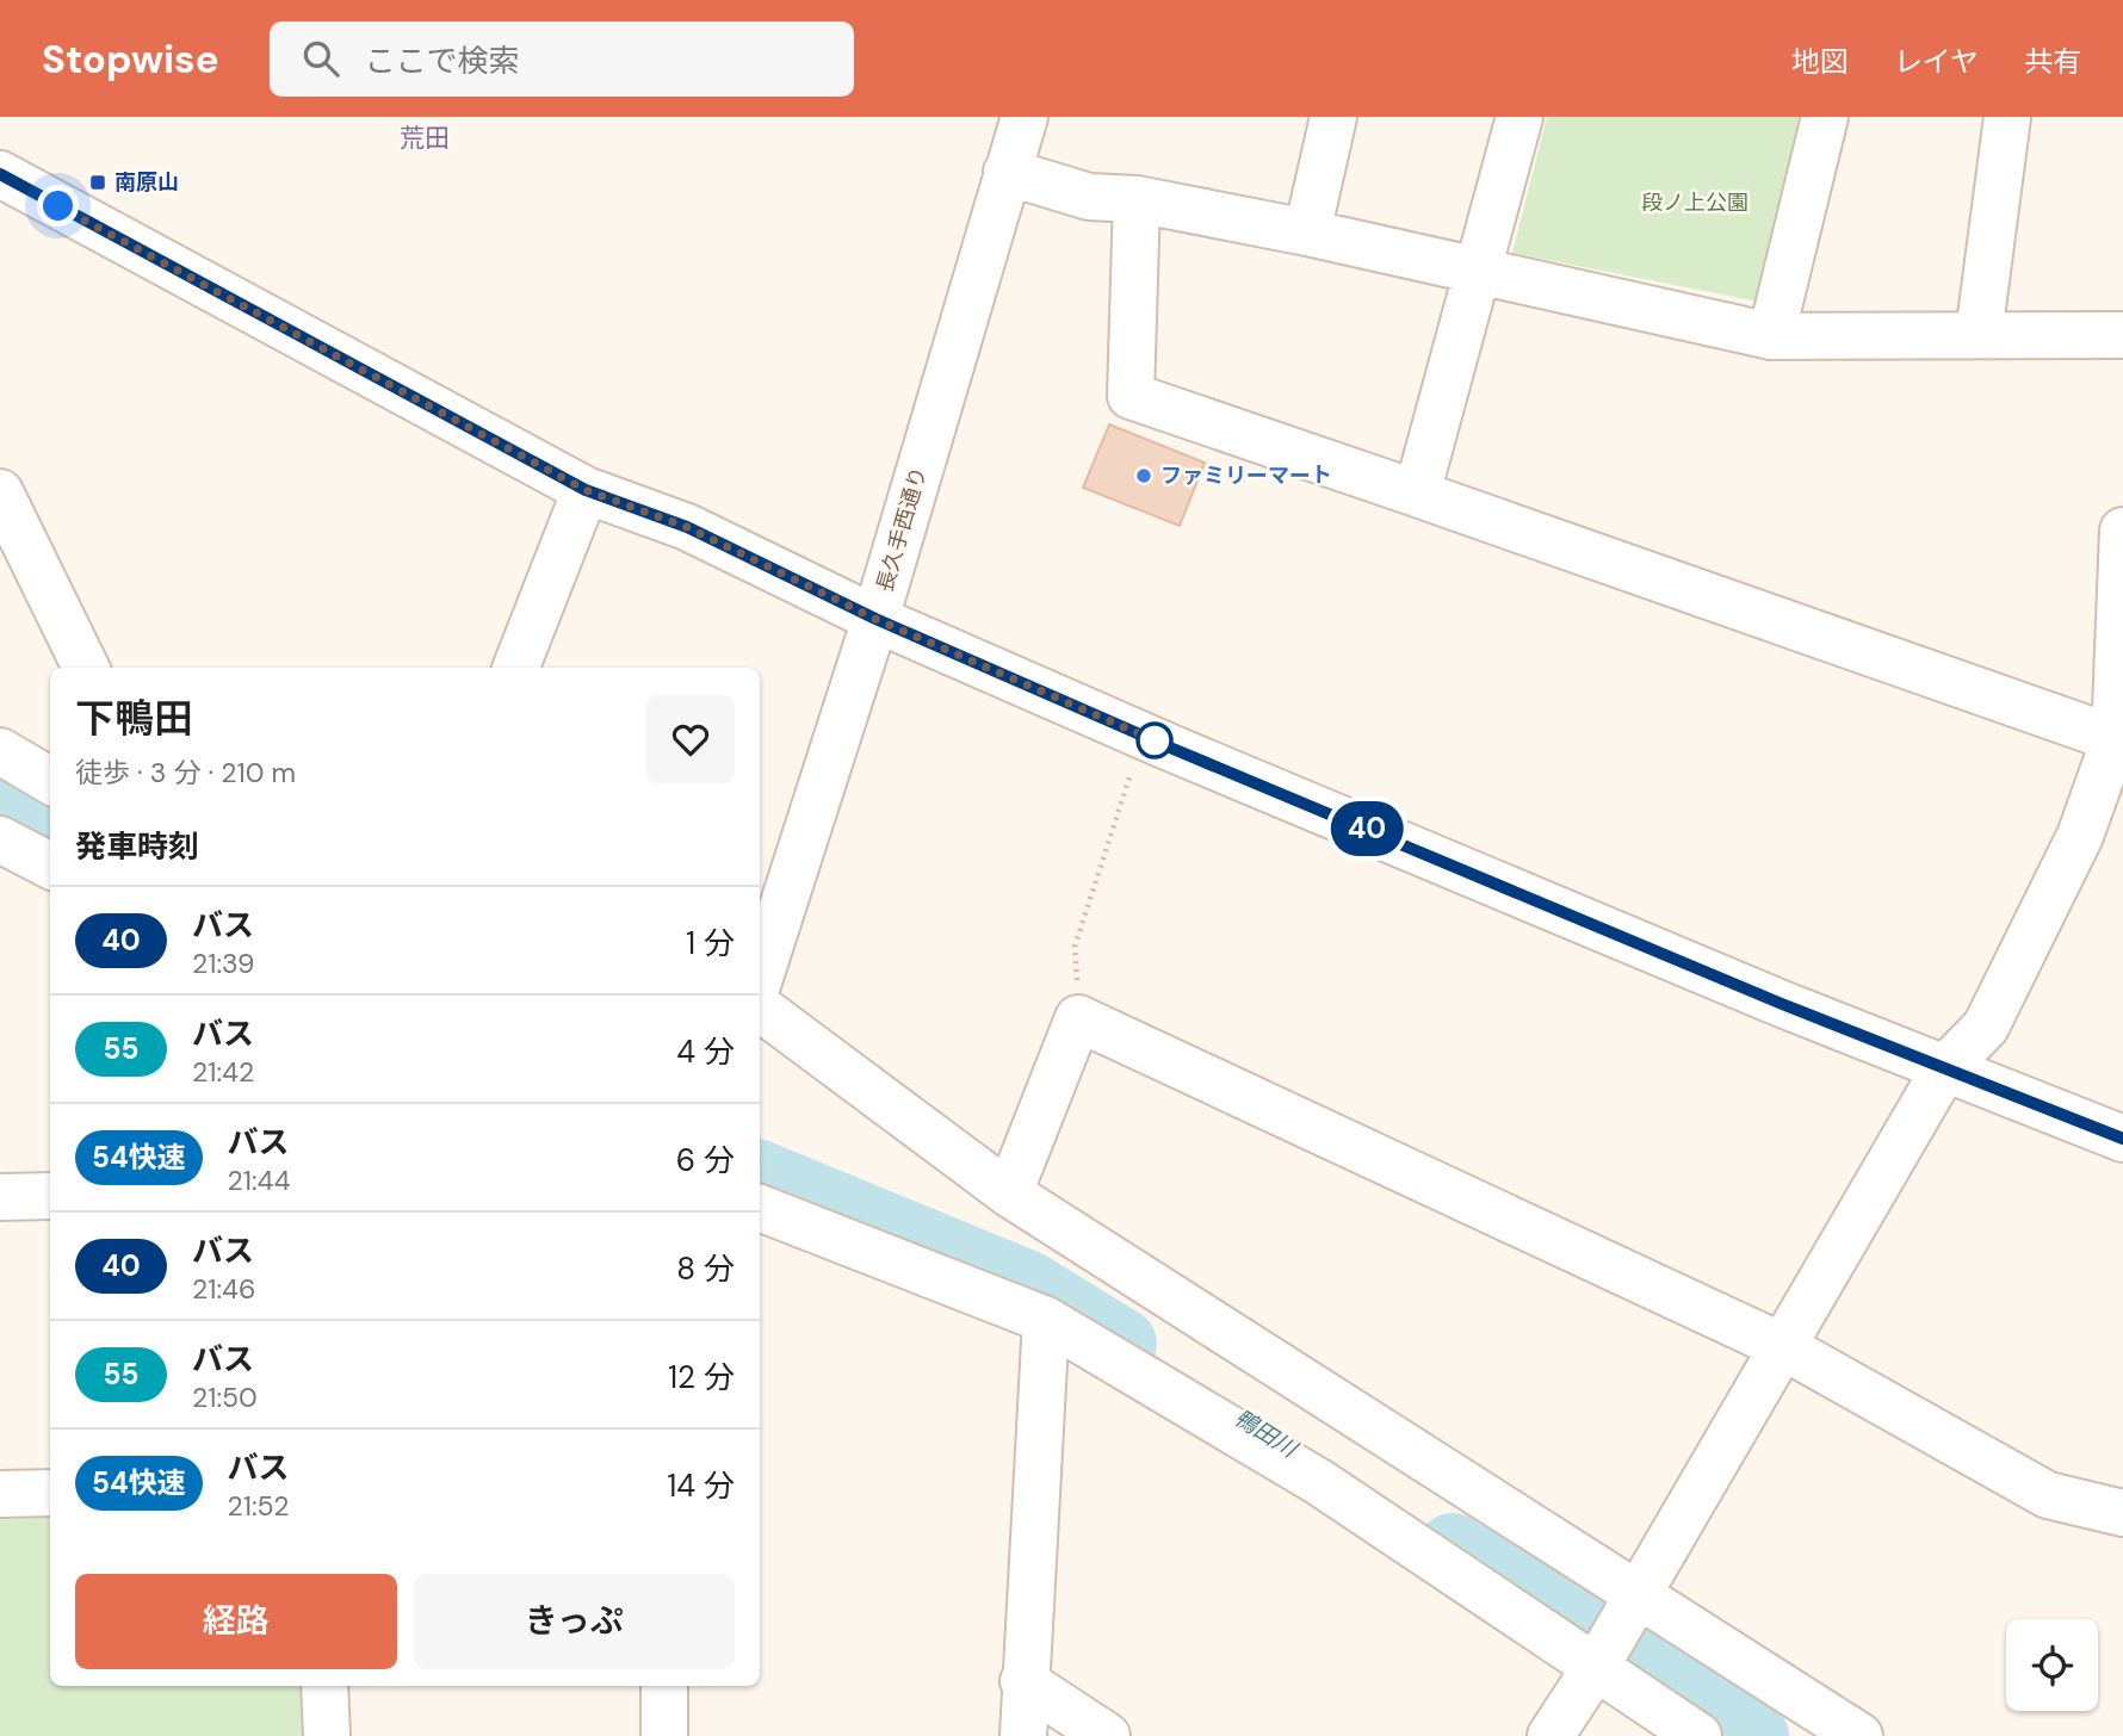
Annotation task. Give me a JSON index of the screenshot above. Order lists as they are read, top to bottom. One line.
{"streets":{"street":["長久手西通り"]},"districts":["荒田"],"water":["鴨田川"],"parks":["段ノ上公園"],"places":{"transit":["南原山"],"other":["ファミリーマート"]},"lines":["bus line 40"],"page":{"header":"Stopwise","search":"ここで検索","nav":["地図","レイヤ","共有"],"on_map":"40","heading":[["下鴨田","徒歩 · 3 分 · 210 m"],"発車時刻"],"list":[{"mark":"40","name":"バス","note":"21:39","value":"1 分"},{"mark":"55","name":"バス","note":"21:42","value":"4 分"},{"mark":"54快速","name":"バス","note":"21:44","value":"6 分"},{"mark":"40","name":"バス","note":"21:46","value":"8 分"},{"mark":"55","name":"バス","note":"21:50","value":"12 分"},{"mark":"54快速","name":"バス","note":"21:52","value":"14 分"}],"buttons":["経路","きっぷ"]}}
